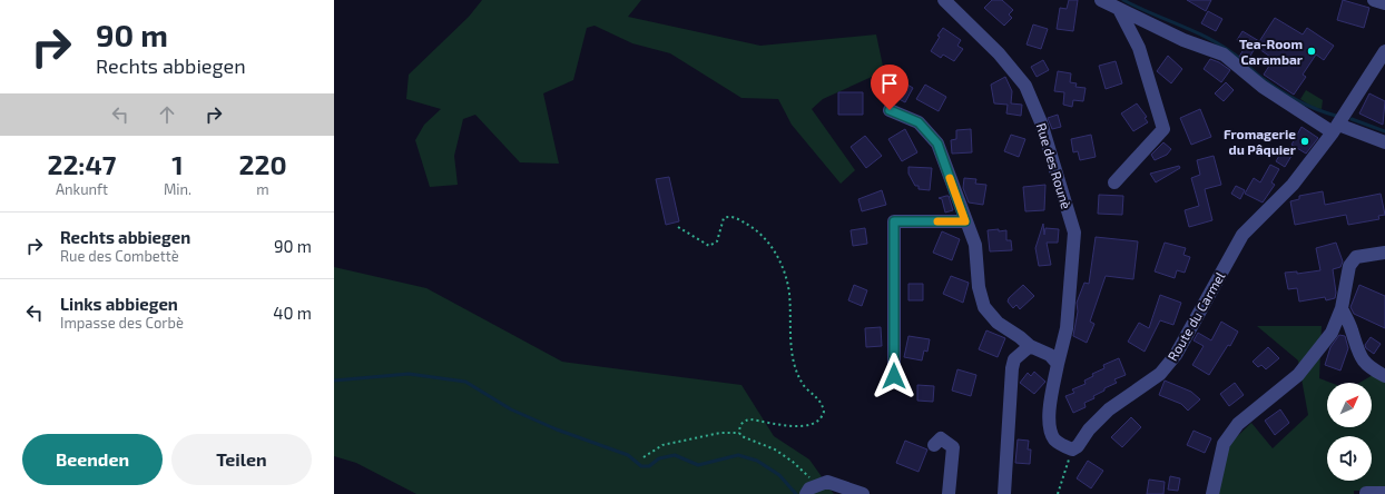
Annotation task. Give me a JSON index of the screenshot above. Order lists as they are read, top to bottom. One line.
{"streets":{"street":["Rue des Rounè","Route du Carmel"]},"places":["Tea-Room Carambar","Fromagerie du Pâquier"],"north":"top right","page":{"turn":["90 m","Rechts abbiegen"],"eta":["22:47","Ankunft","1","Min.","220","m"],"list":[{"name":"Rechts abbiegen","note":"Rue des Combettè","value":"90 m"},{"name":"Links abbiegen","note":"Impasse des Corbè","value":"40 m"}],"buttons":["Beenden","Teilen"]}}
